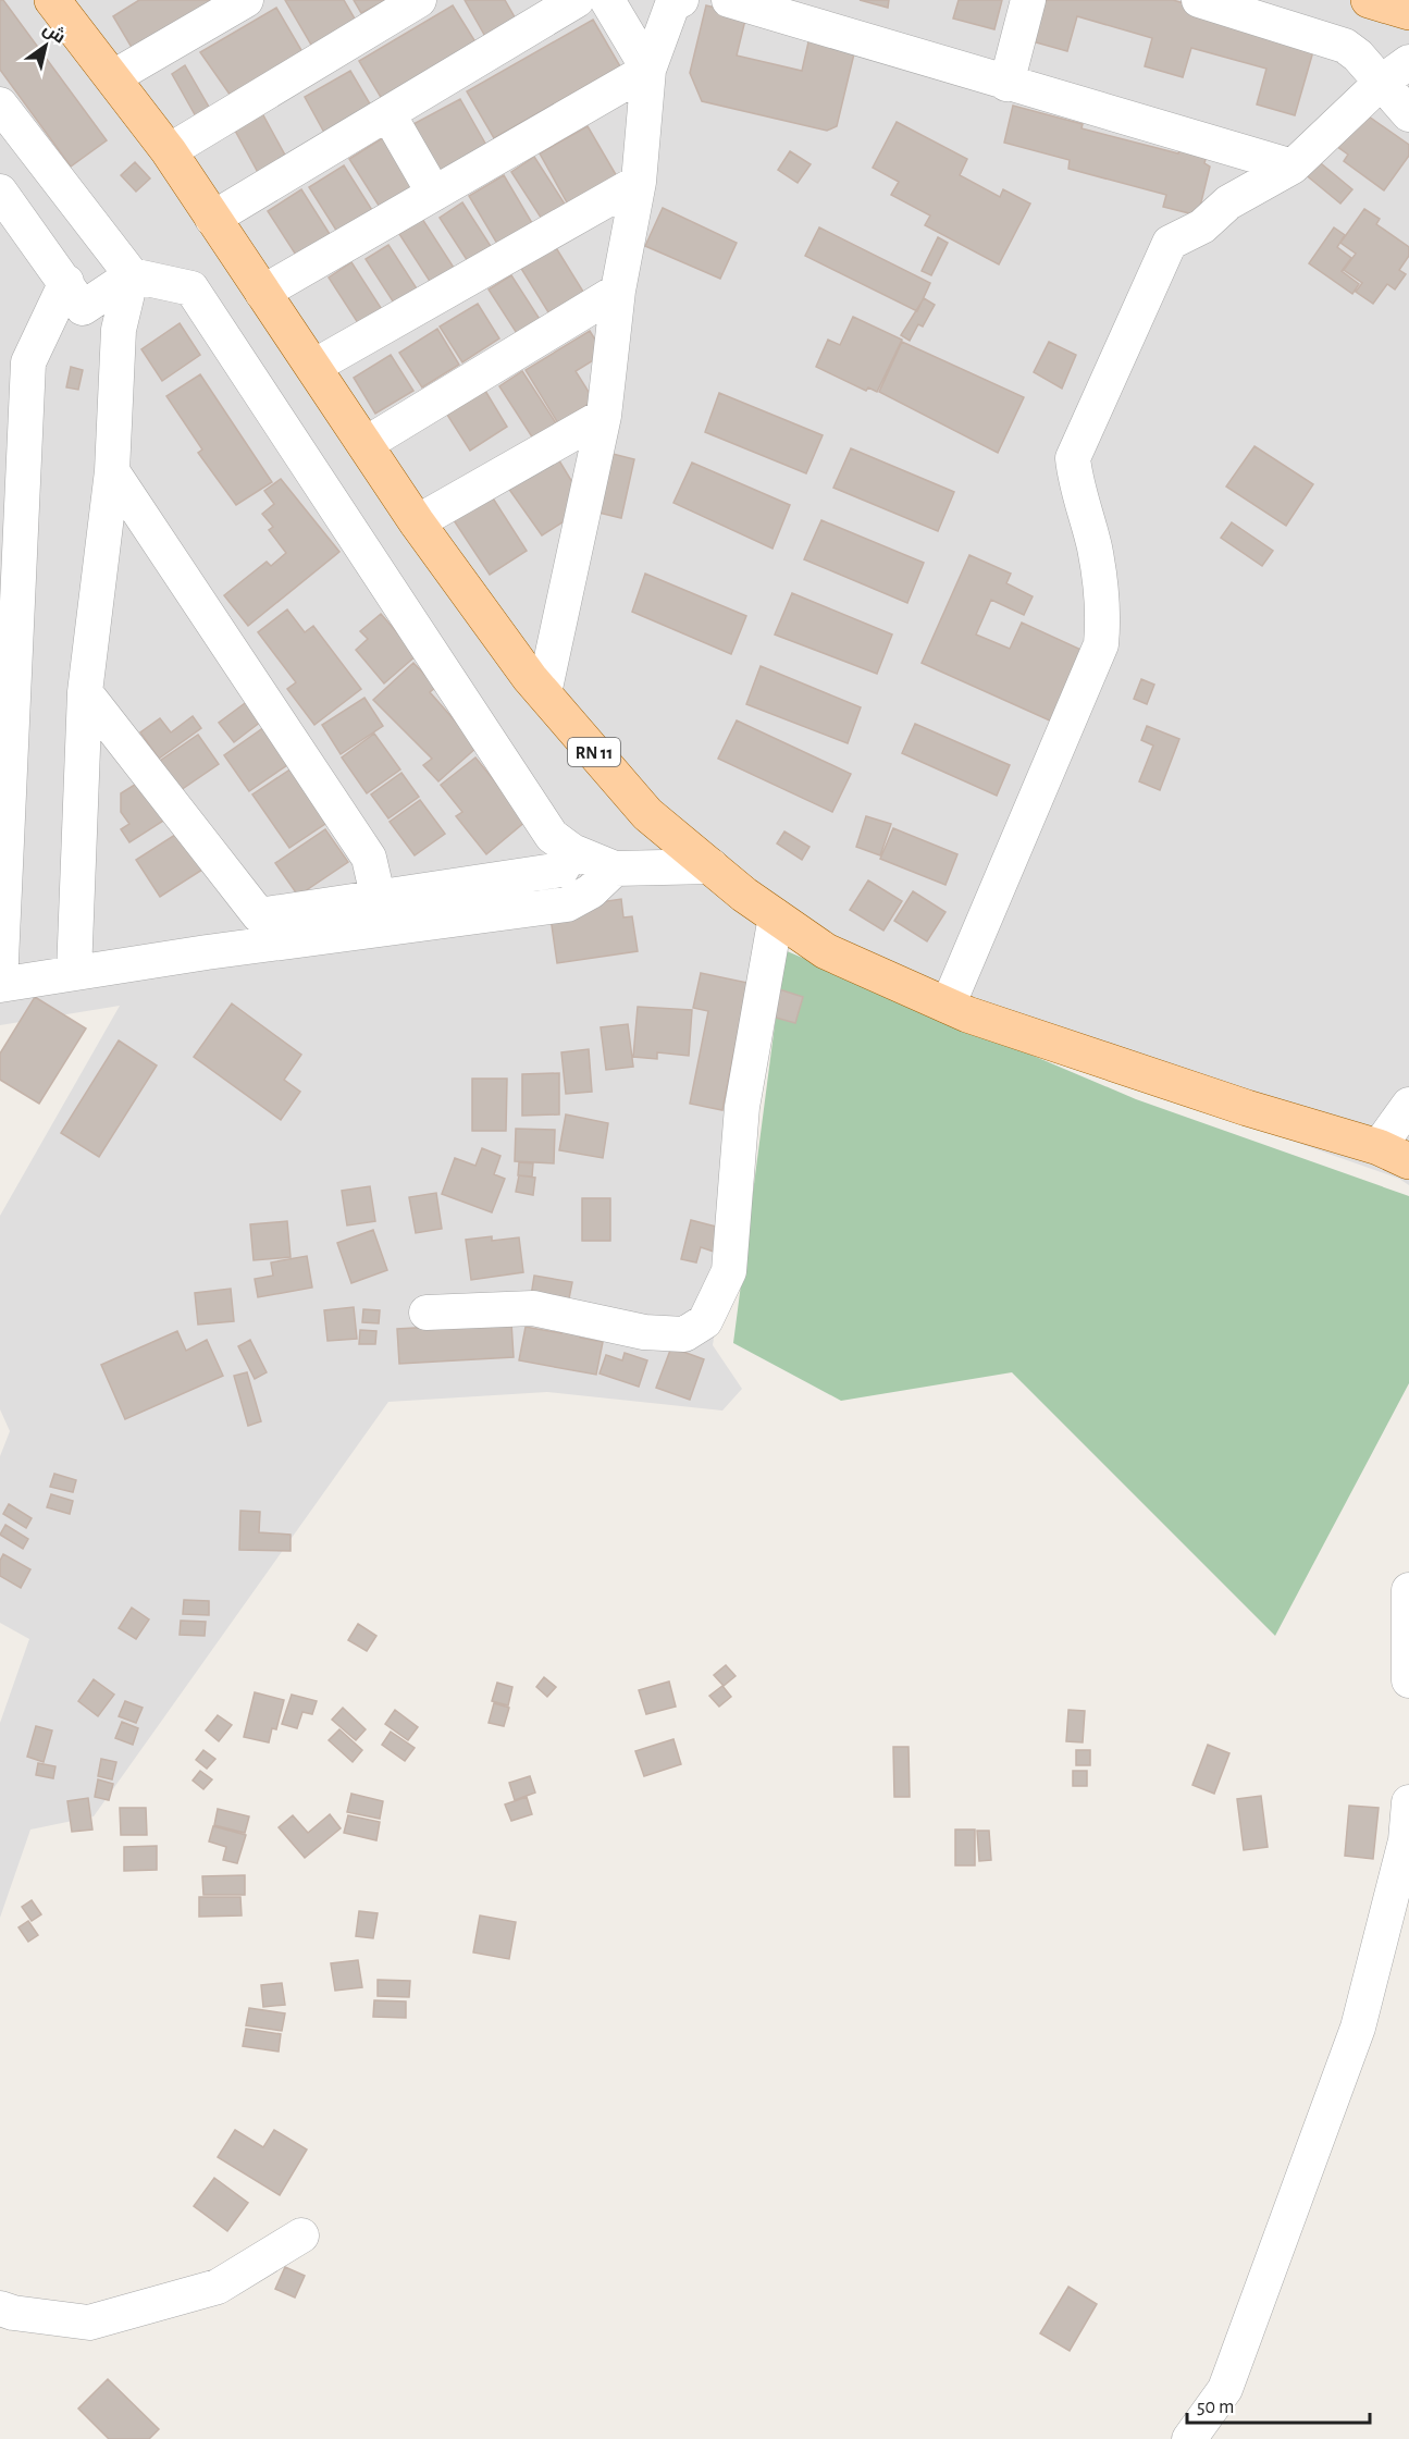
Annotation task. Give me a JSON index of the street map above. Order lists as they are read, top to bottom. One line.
{"streets":{"main road":["RN 11"]},"scale_bar":"50 m","north":"top right"}
